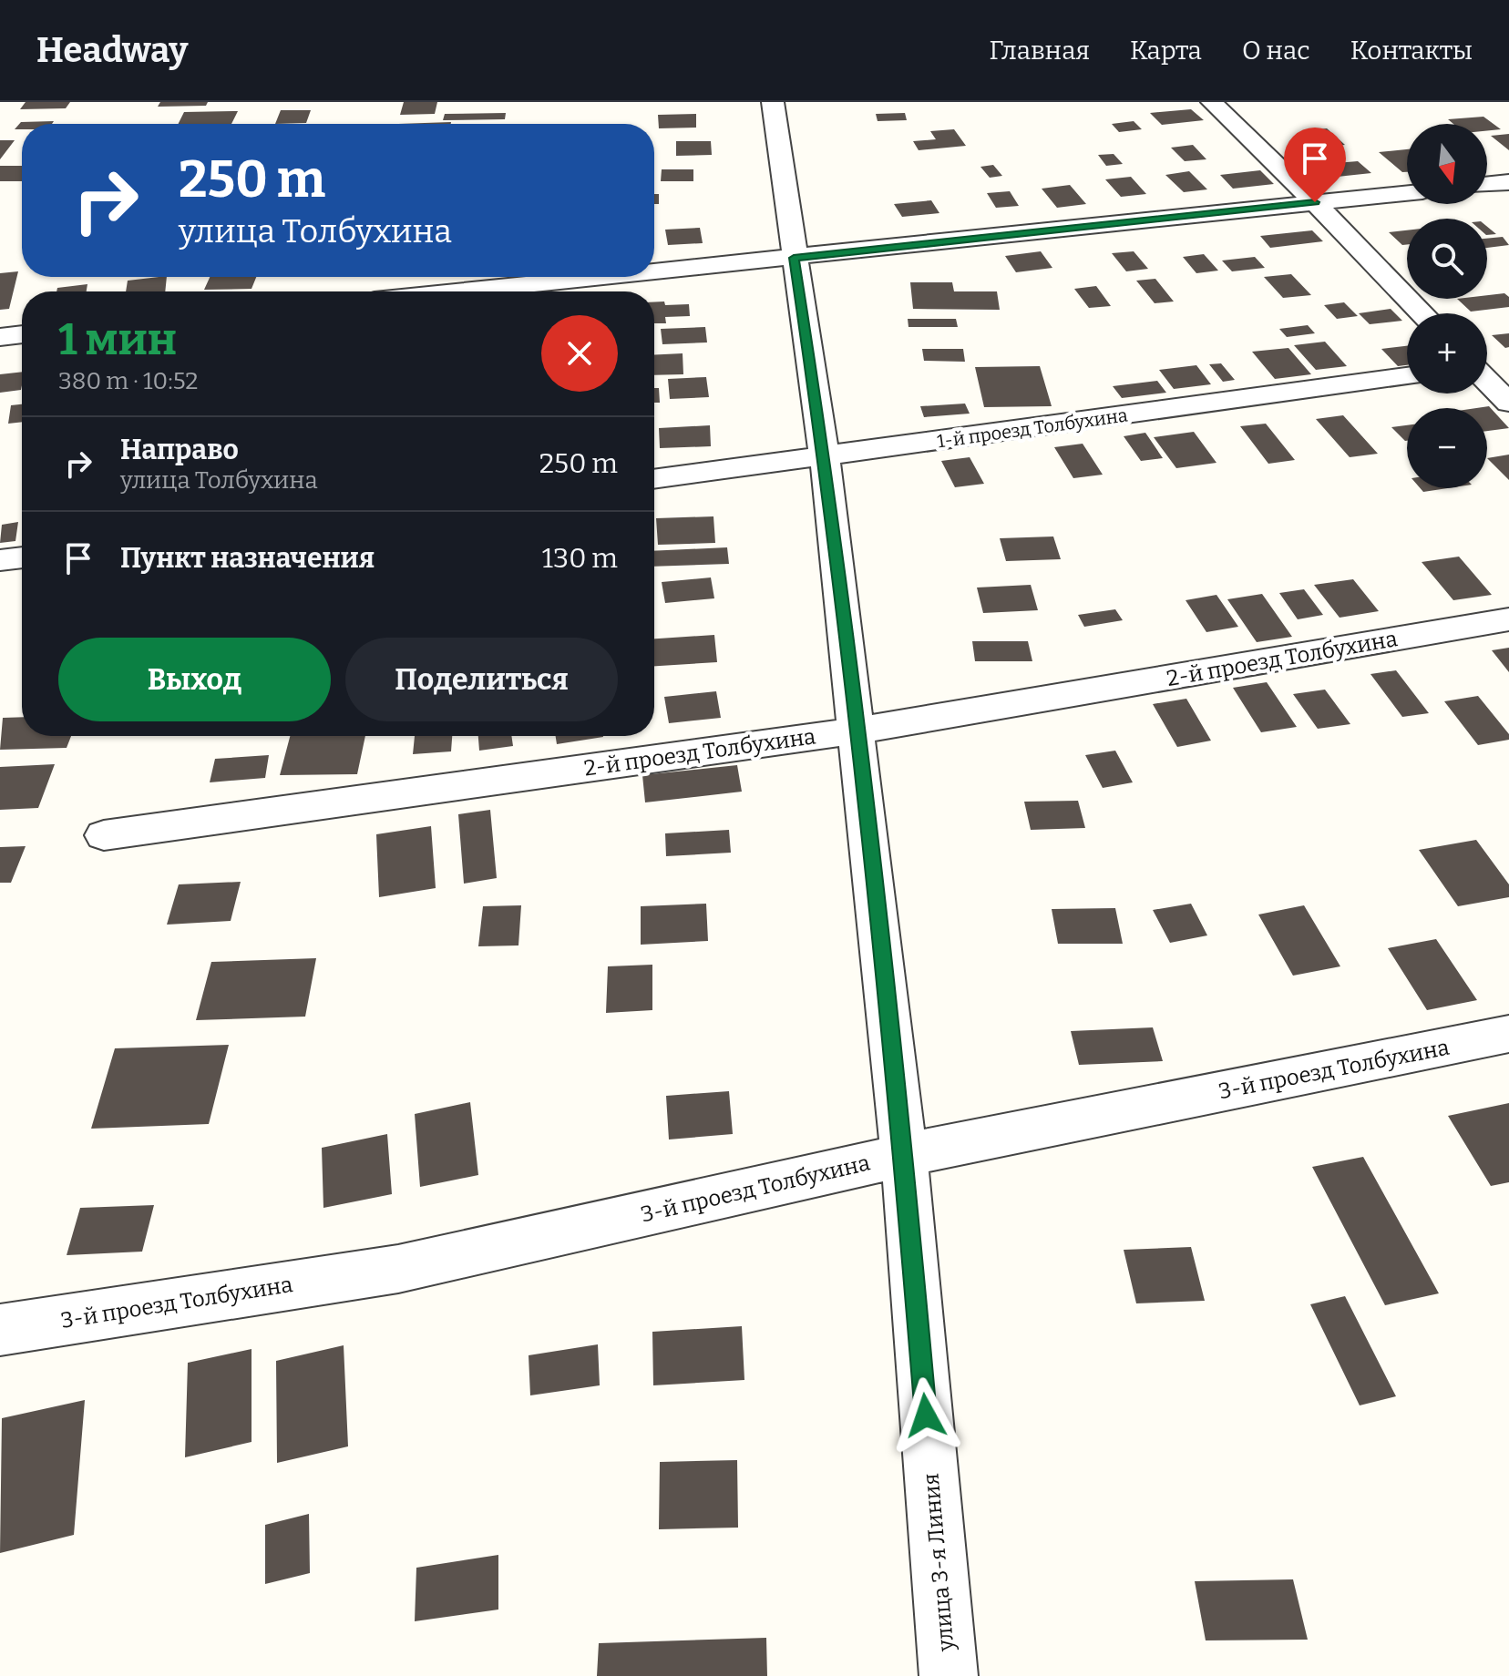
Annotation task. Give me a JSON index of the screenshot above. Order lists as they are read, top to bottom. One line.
{"streets":{"street":["1-й проезд Толбухина","2-й проезд Толбухина","3-й проезд Толбухина","улица 3-я Линия"]},"crossings":[["1-й проезд Толбухина","улица 3-я Линия"],["2-й проезд Толбухина","улица 3-я Линия"],["3-й проезд Толбухина","улица 3-я Линия"]],"north":"bottom","page":{"header":"Headway","nav":["Главная","Карта","О нас","Контакты"],"map_buttons":["+","−"],"turn":["250 m","улица Толбухина"],"heading":["1 мин","380 m · 10:52"],"list":[{"name":"Направо","note":"улица Толбухина","value":"250 m"},{"name":"Пункт назначения","value":"130 m"}],"buttons":["Выход","Поделиться"]}}
